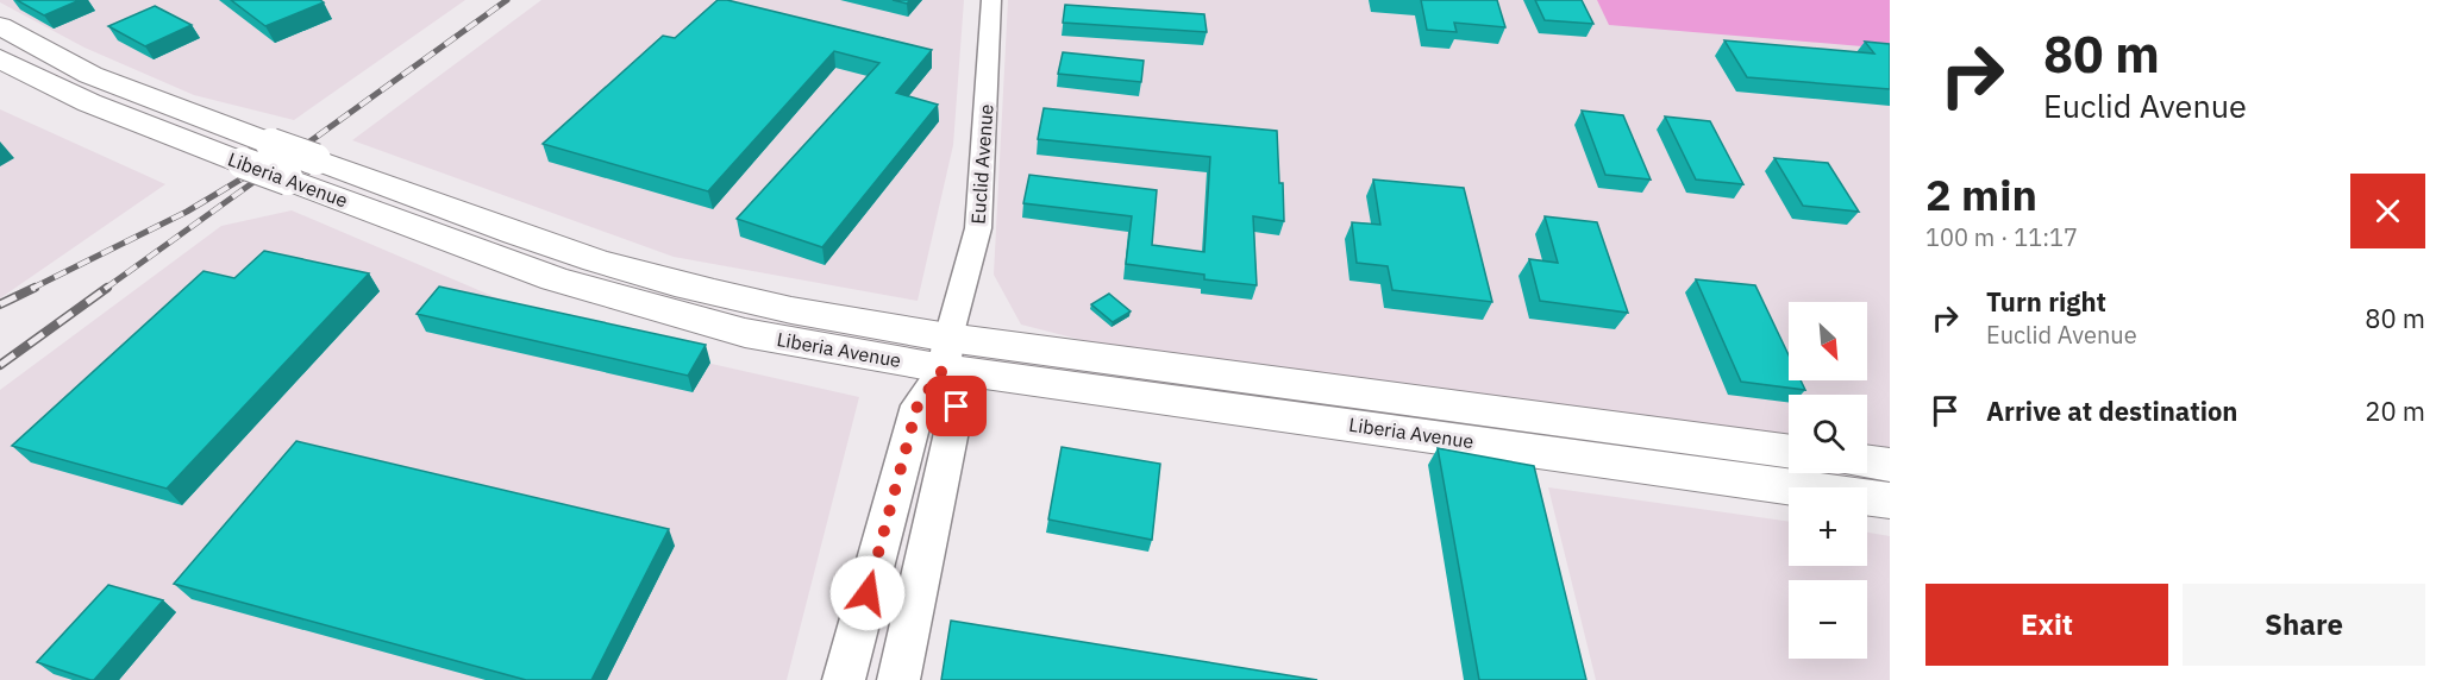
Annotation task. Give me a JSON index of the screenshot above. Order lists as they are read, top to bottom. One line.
{"streets":{"highway":["Liberia Avenue"],"main road":["Euclid Avenue"]},"crossings":[["Euclid Avenue","Liberia Avenue"]],"north":"bottom right","page":{"turn":["80 m","Euclid Avenue"],"heading":["2 min","100 m · 11:17"],"list":[{"name":"Turn right","note":"Euclid Avenue","value":"80 m"},{"name":"Arrive at destination","value":"20 m"}],"map_buttons":["+","−"],"buttons":["Exit","Share"]}}
